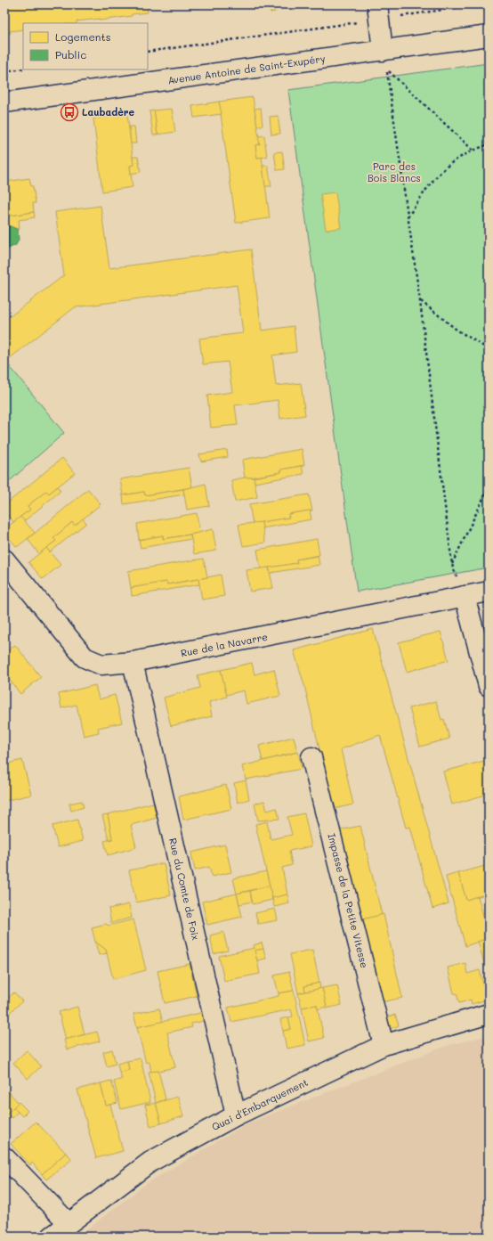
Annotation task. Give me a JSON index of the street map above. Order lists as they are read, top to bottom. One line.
{"streets":{"street":["Avenue Antoine de Saint-Exupéry","Rue de la Navarre","Rue du Comte de Foix","Impasse de la Petite Vitesse","Quai d'Embarquement"]},"crossings":[["Rue de la Navarre","Rue du Comte de Foix"],["Rue du Comte de Foix","Quai d'Embarquement"],["Impasse de la Petite Vitesse","Quai d'Embarquement"]],"parks":["Parc des Bois Blancs"],"places":{"bus stop":["Laubadère"]},"legend":["Logements","Public"]}
